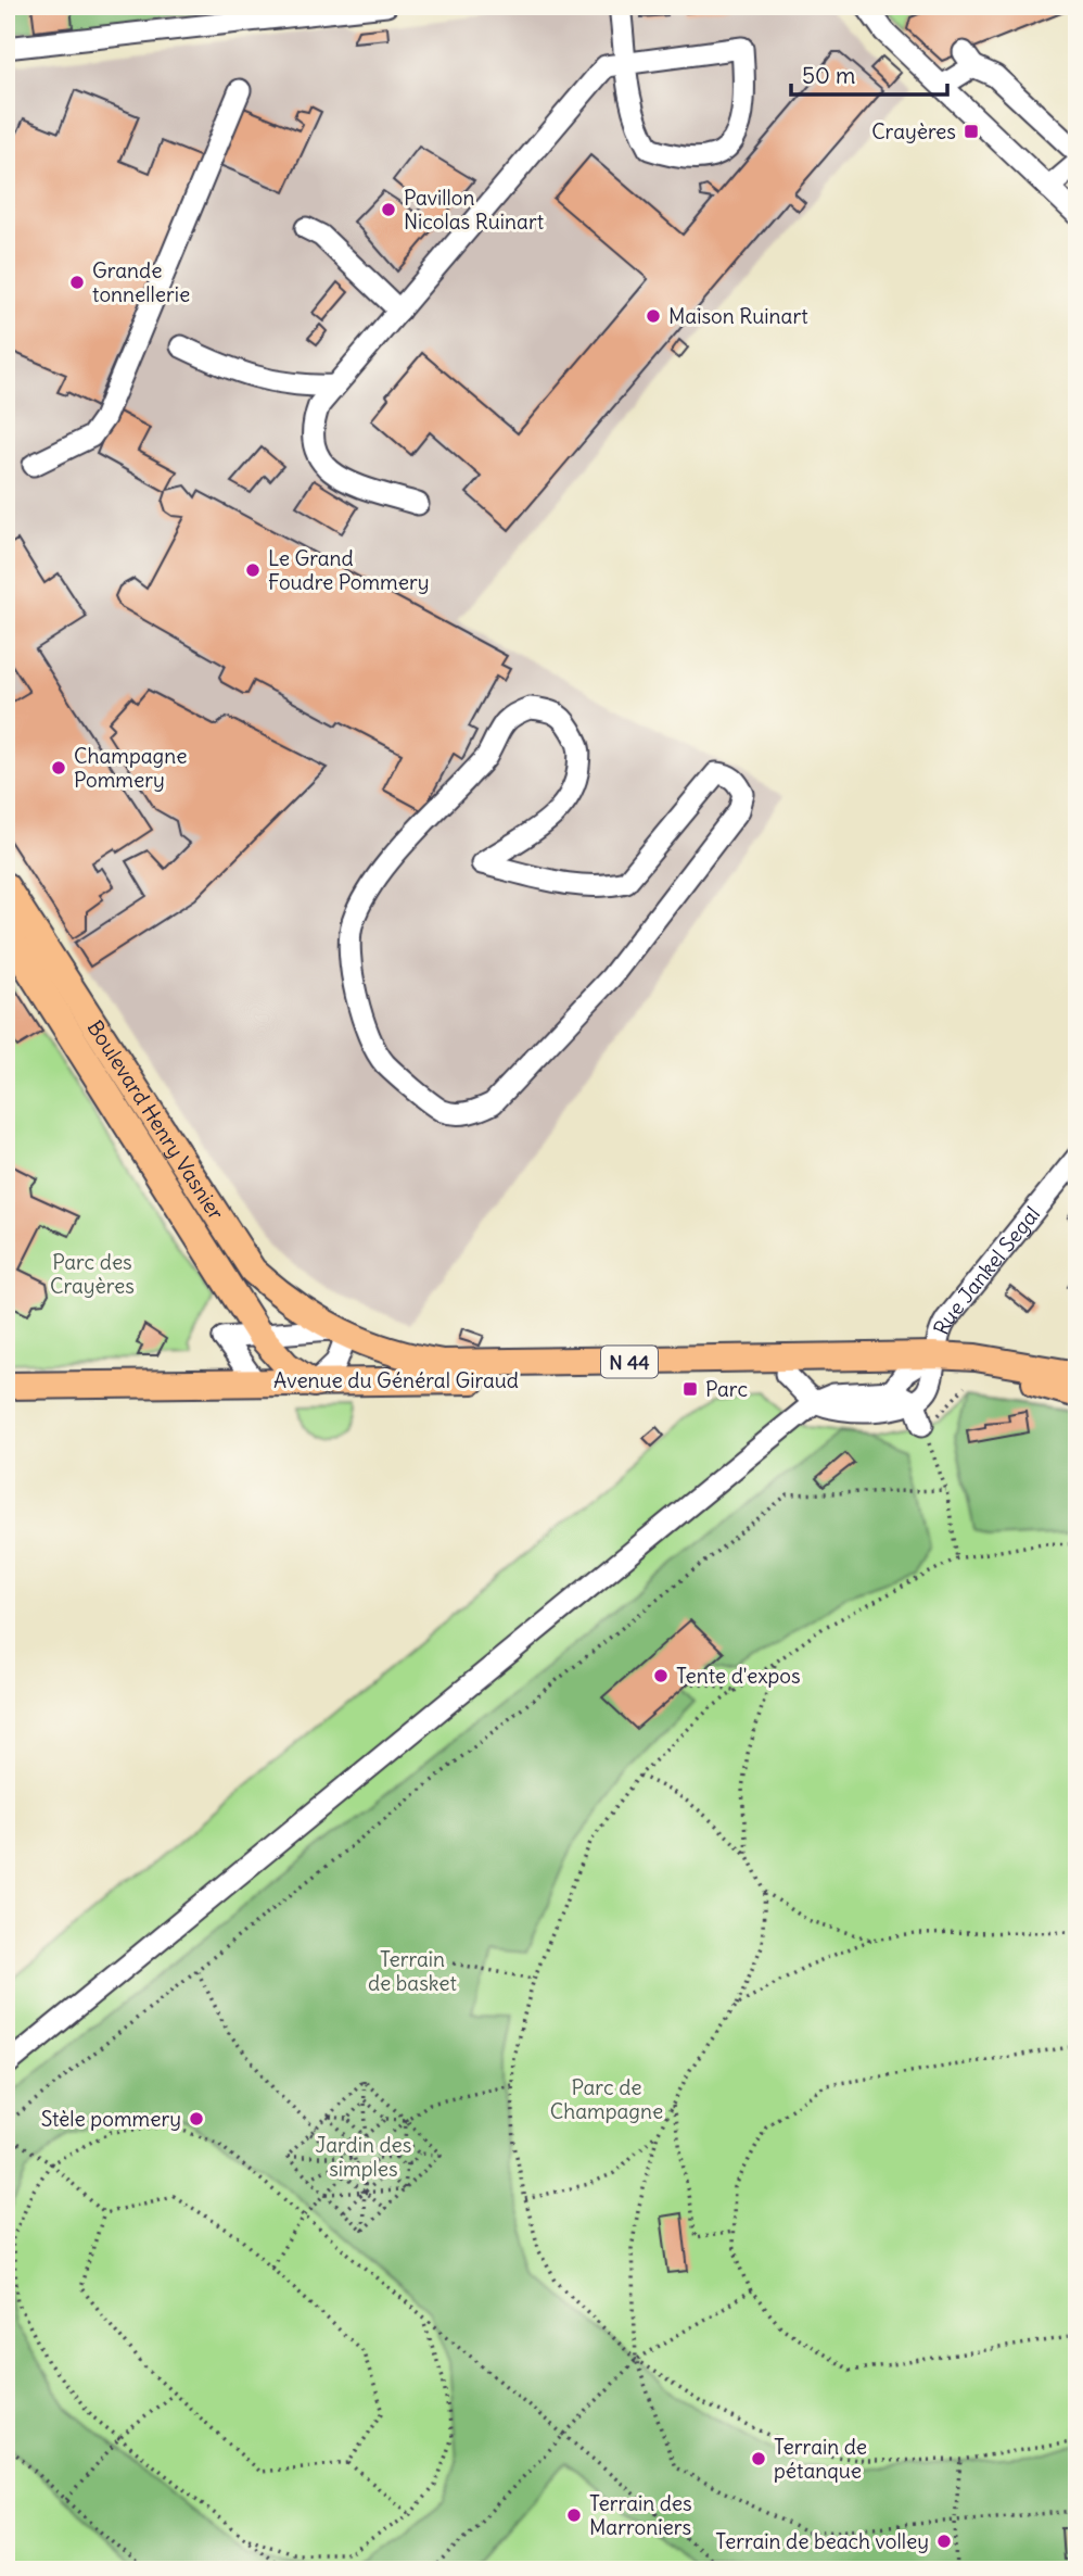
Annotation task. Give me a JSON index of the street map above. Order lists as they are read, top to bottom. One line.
{"streets":{"main road":["Boulevard Henry Vasnier","N 44","Avenue du Général Giraud"],"street":["Rue Jankel Segal"]},"crossings":[["Boulevard Henry Vasnier","Avenue du Général Giraud"],["Rue Jankel Segal","N 44"],["Rue Jankel Segal","Avenue du Général Giraud"],["N 44","Avenue du Général Giraud"]],"parks":["Parc des Crayères","Terrain de basket","Parc de Champagne","Jardin des simples"],"places":{"transit":["Crayères","Parc"],"other":["Pavillon Nicolas Ruinart","Grande tonnellerie","Maison Ruinart","Le Grand Foudre Pommery","Champagne Pommery","Tente d'expos","Stèle pommery","Terrain de pétanque","Terrain des Marroniers","Terrain de beach volley"]},"scale_bar":"50 m"}
